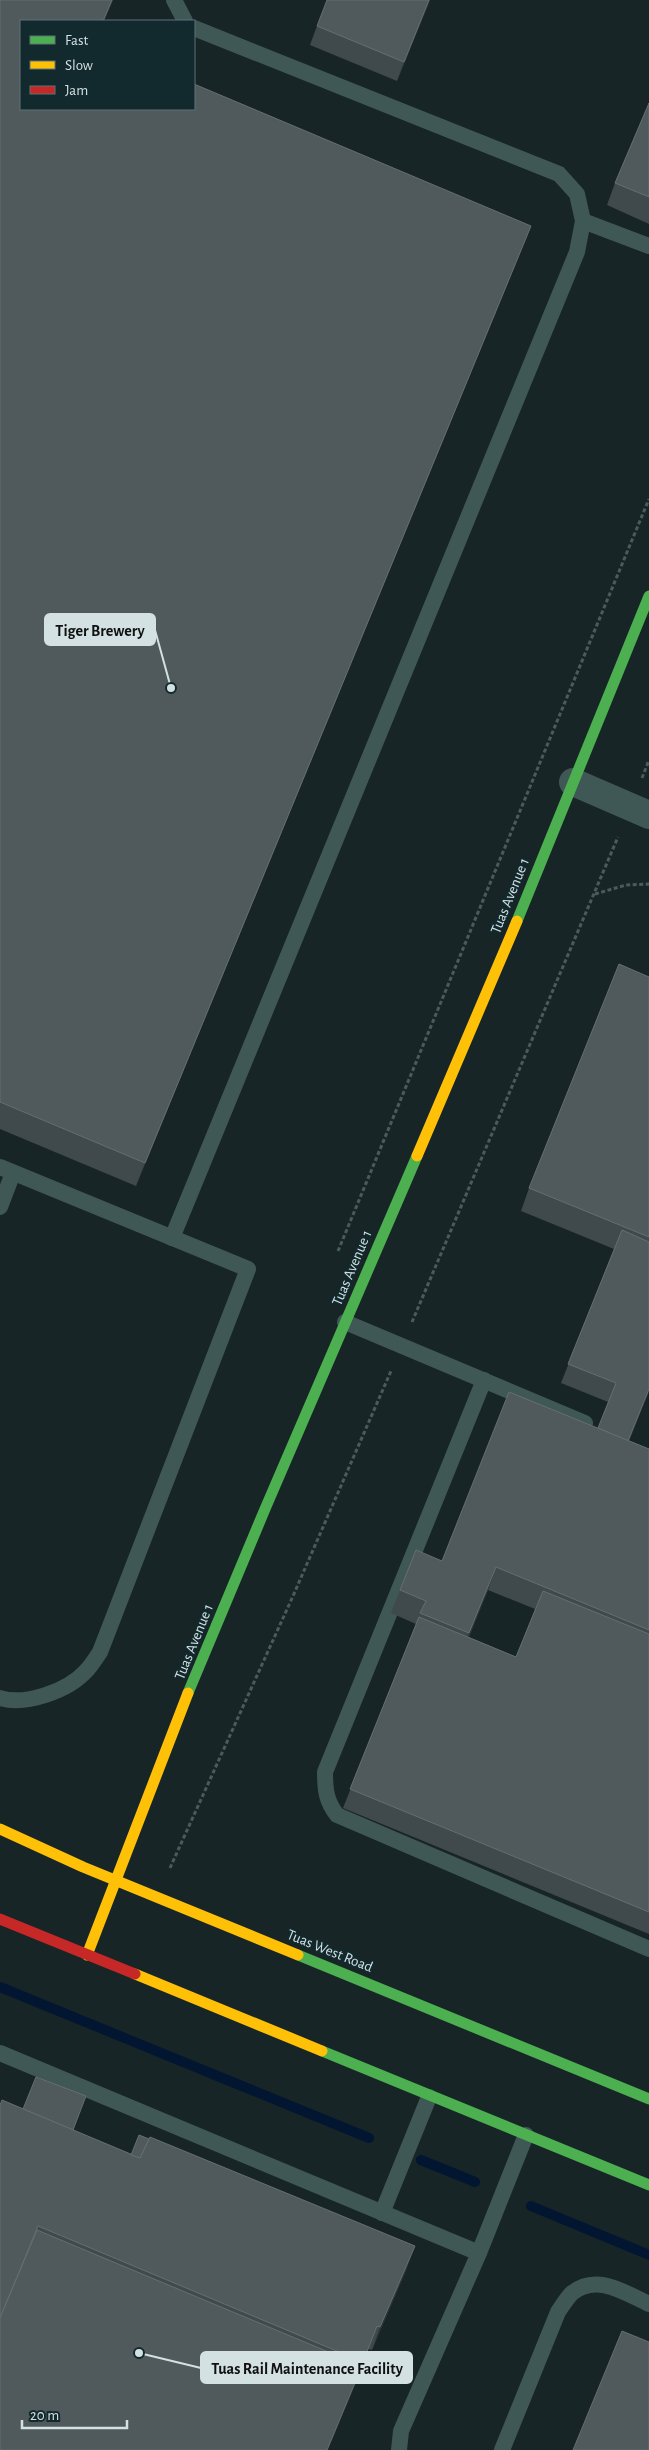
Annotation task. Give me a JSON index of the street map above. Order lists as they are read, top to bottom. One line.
{"streets":{"street":["Tuas Avenue 1","Tuas West Road"]},"crossings":[["Tuas Avenue 1","Tuas West Road"]],"places":["Tiger Brewery","Tuas Rail Maintenance Facility"],"legend":["Fast","Slow","Jam"],"scale_bar":"20 m"}
